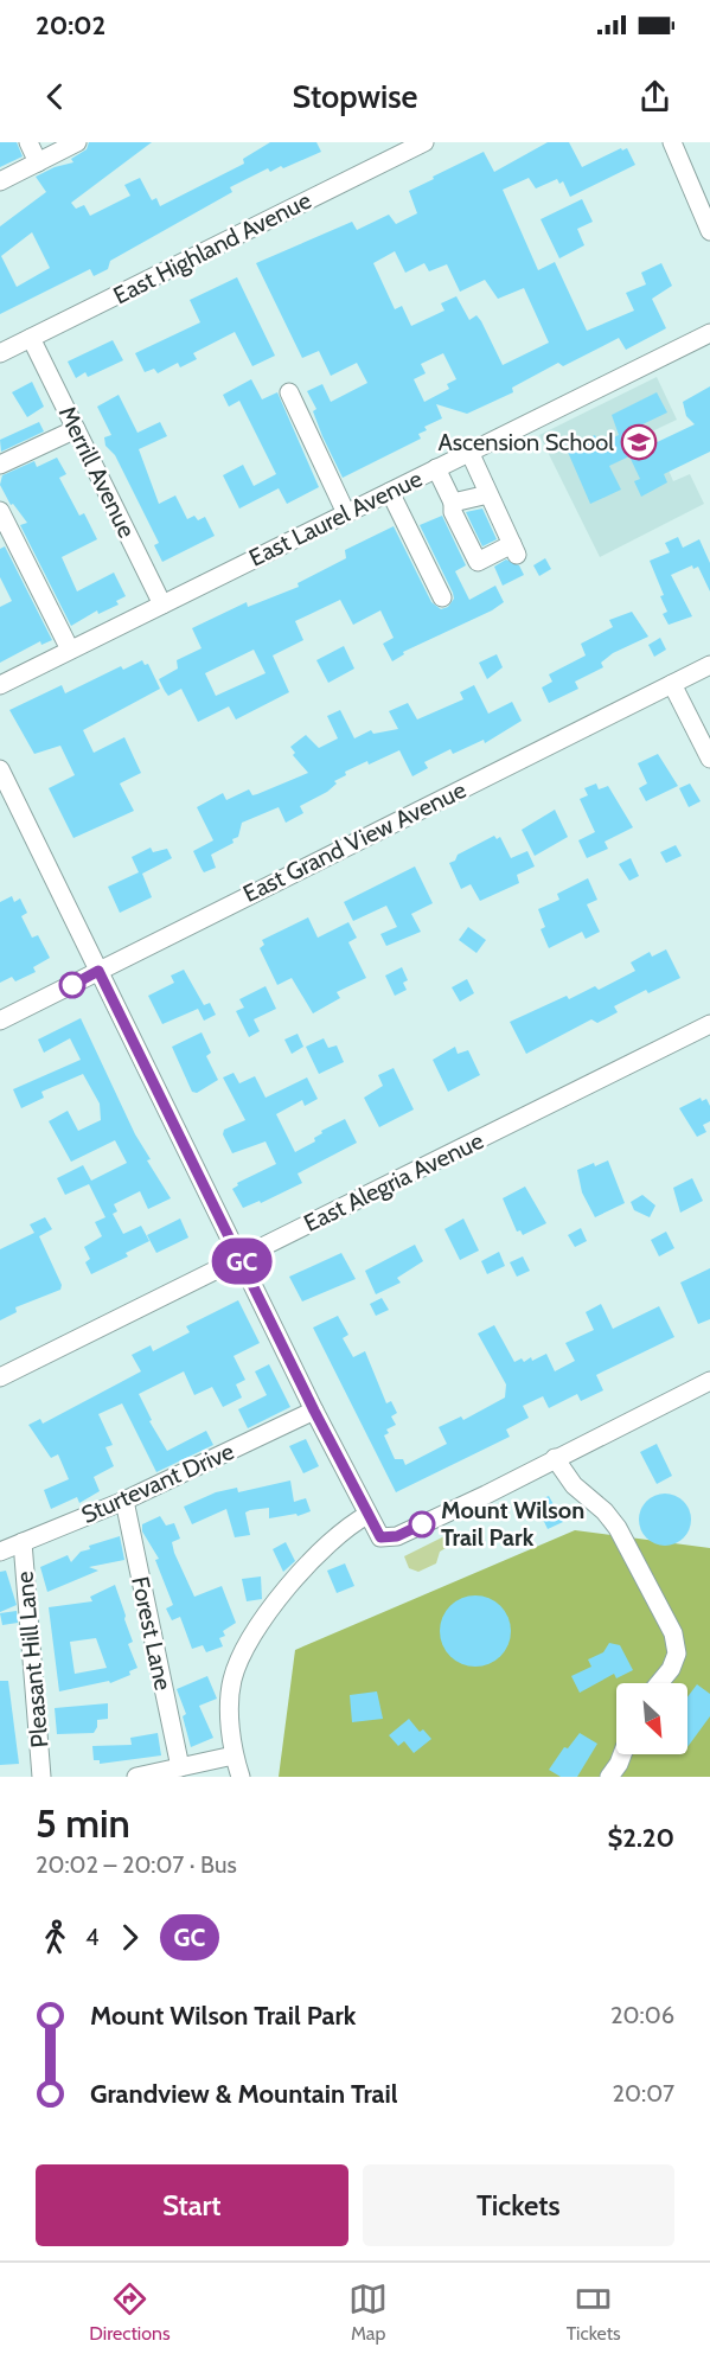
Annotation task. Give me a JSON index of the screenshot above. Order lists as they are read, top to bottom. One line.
{"streets":{"street":["East Highland Avenue","Merrill Avenue","East Laurel Avenue","East Grand View Avenue","East Alegria Avenue","Sturtevant Drive","Forest Lane","Pleasant Hill Lane"]},"crossings":[["East Highland Avenue","Merrill Avenue"],["Merrill Avenue","East Laurel Avenue"],["Sturtevant Drive","Forest Lane"],["Sturtevant Drive","Pleasant Hill Lane"]],"places":{"school or university":["Ascension School"],"other":["Mount Wilson Trail Park"]},"lines":["bus line GC"],"north":"bottom right","page":{"status":"20:02","header":"Stopwise","on_map":"GC","heading":["5 min","20:02 – 20:07 · Bus","$2.20"],"legs":["4","GC"],"list":[{"name":"Mount Wilson Trail Park","value":"20:06"},{"name":"Grandview & Mountain Trail","value":"20:07"}],"buttons":["Start","Tickets"],"tabs":["Directions","Map","Tickets"]}}
